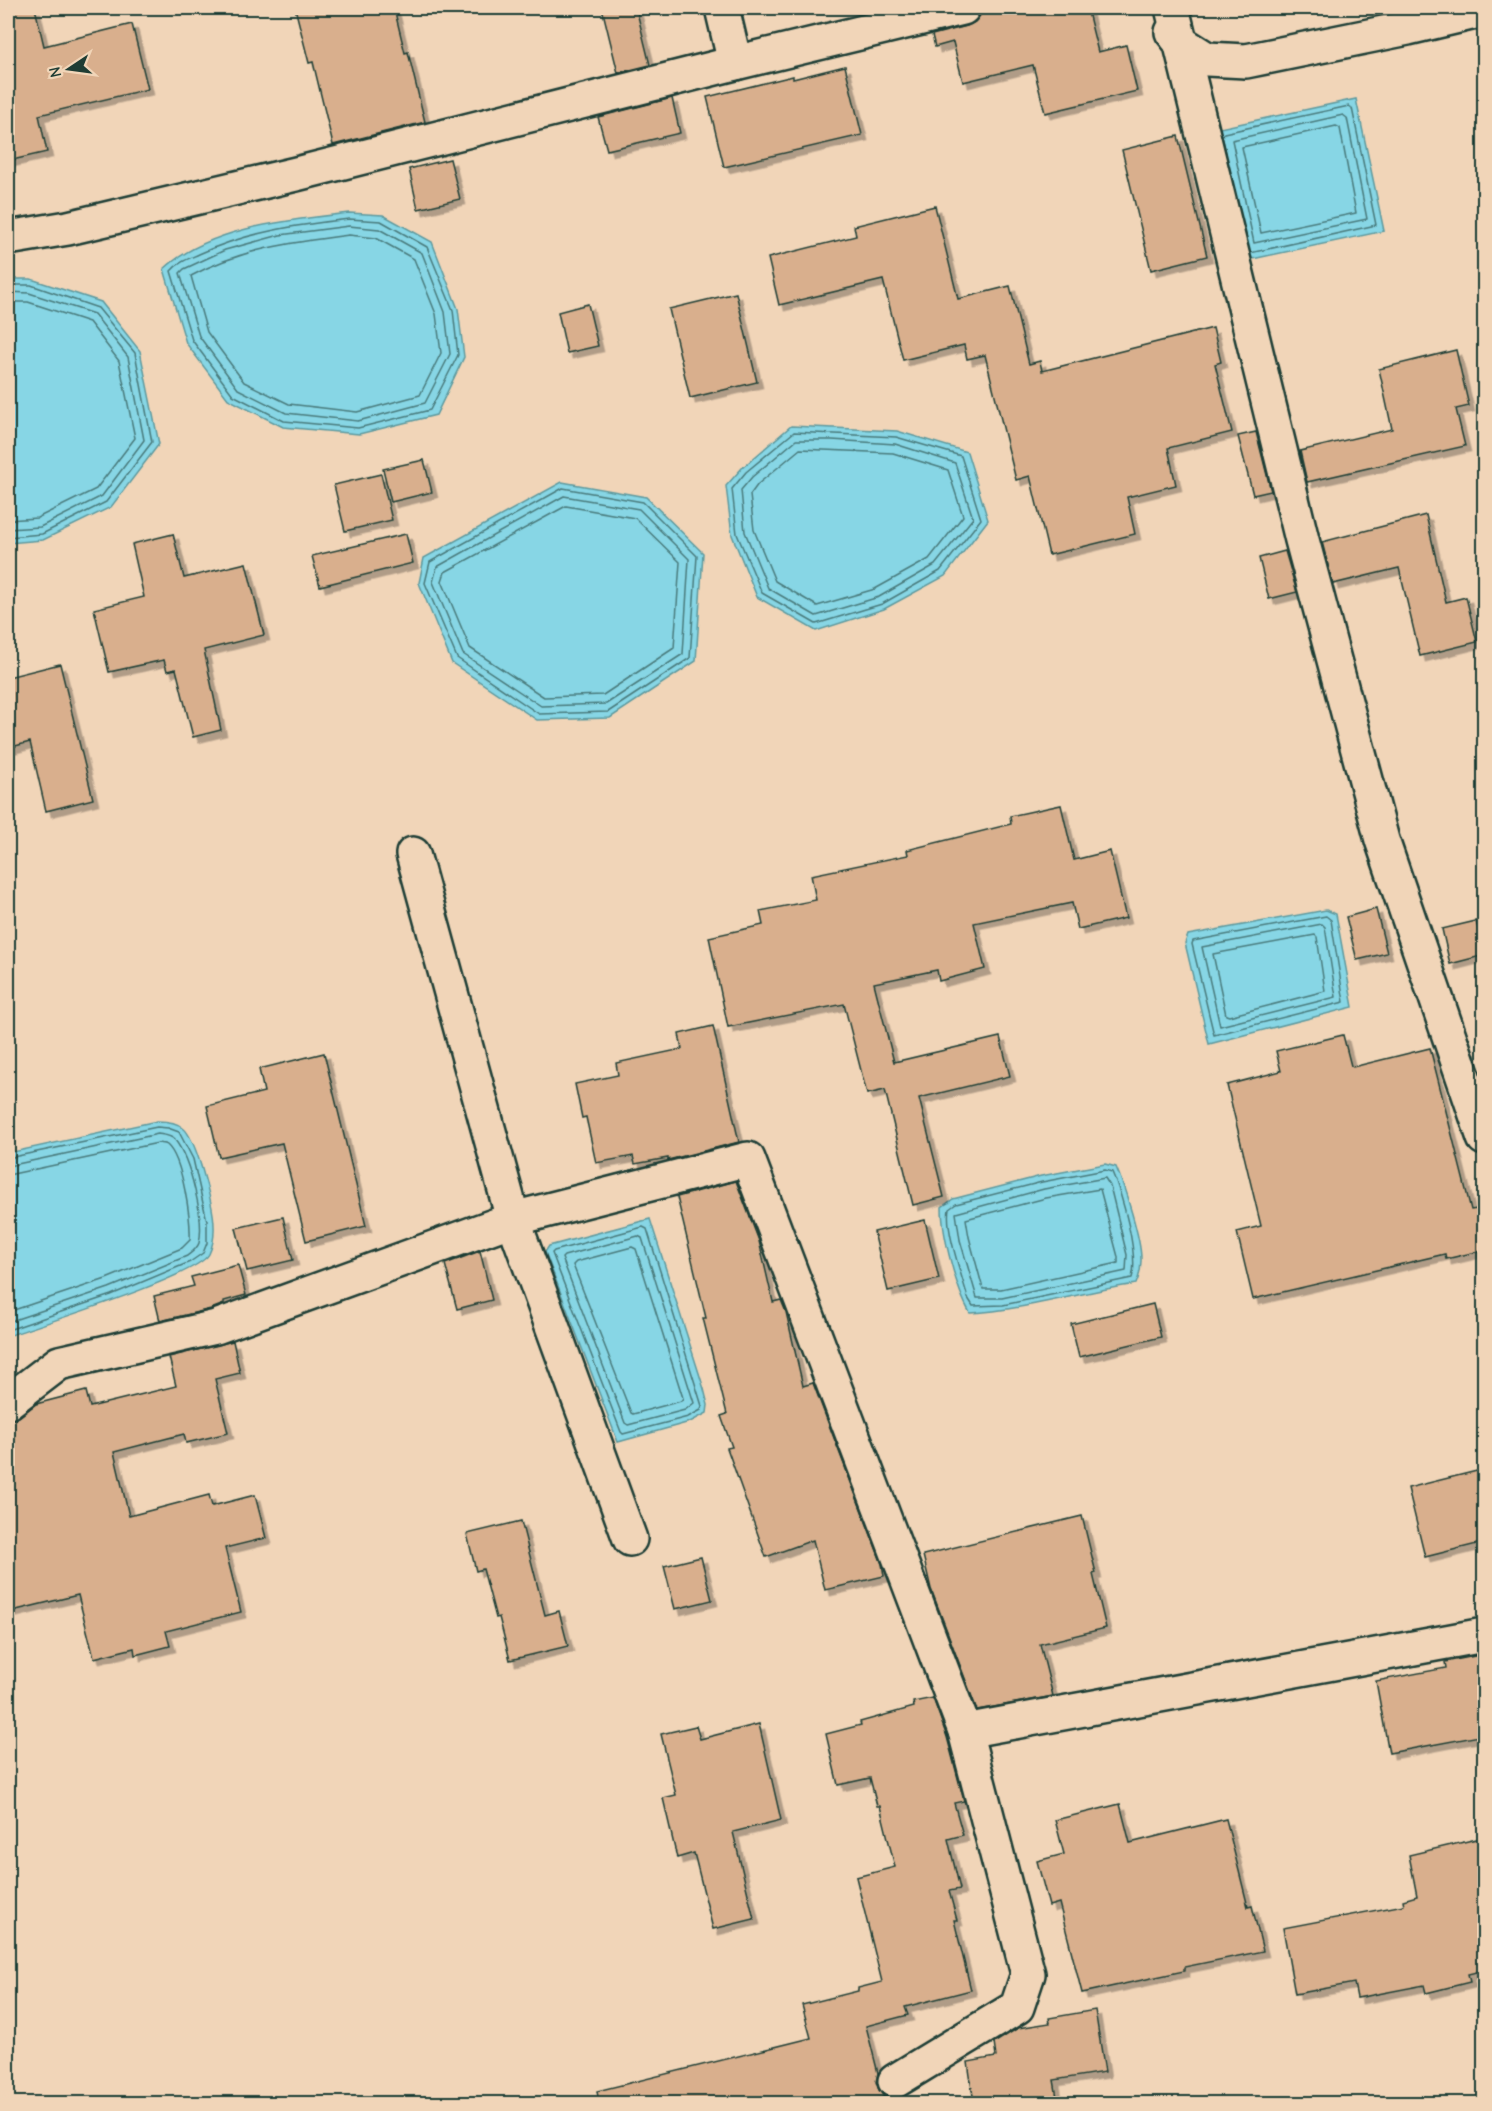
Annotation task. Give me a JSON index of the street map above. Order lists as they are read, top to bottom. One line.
{"north":"left"}
